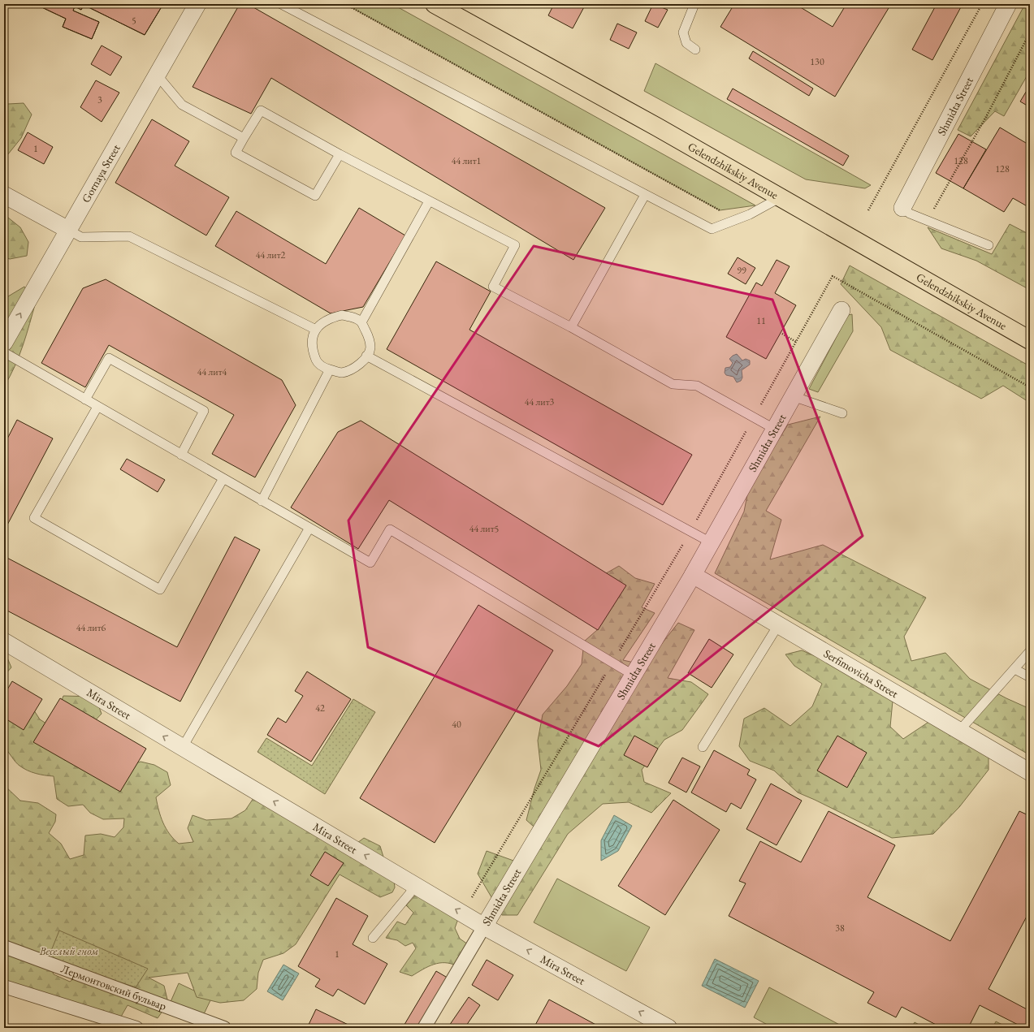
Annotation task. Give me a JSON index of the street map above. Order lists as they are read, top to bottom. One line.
{"streets":{"main road":["Gelendzhikskiy Avenue"],"street":["Shmidta Street","Gornaya Street","Serfimovicha Street","Mira Street","Лермонтовский бульвар"]},"crossings":[["Shmidta Street","Serfimovicha Street"],["Shmidta Street","Mira Street"]],"one_way":["Mira Street"],"parks":["Веселый гном"],"house_numbers":["5","130","3","1","44 лит1","128","128","44 лит2","99","11","44 лит4","44 лит3","44 лит5","44 лит6","42","40","38","1"]}
